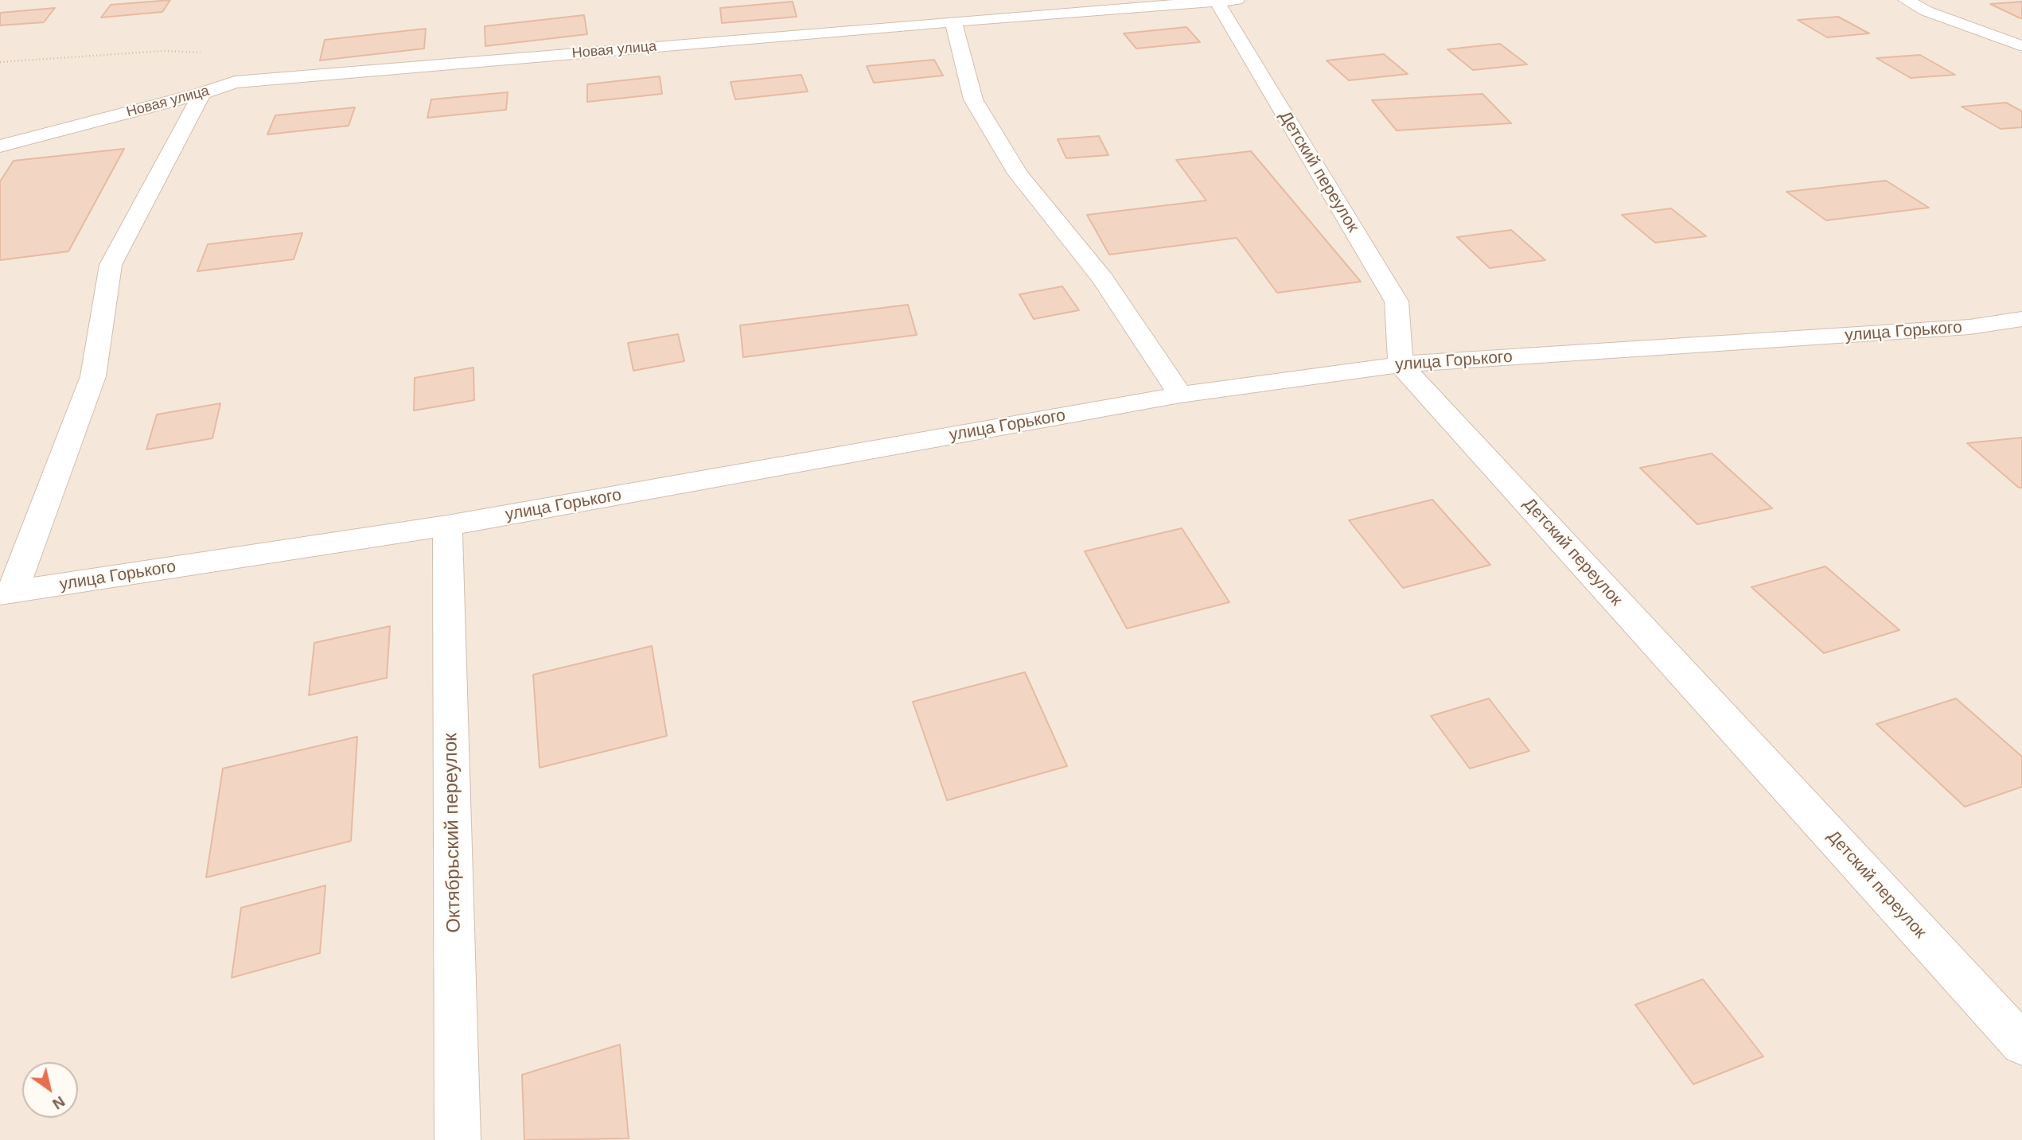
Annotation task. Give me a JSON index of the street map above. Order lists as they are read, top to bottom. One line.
{"streets":{"lane":["Новая улица","Детский переулок","улица Горького","Октябрьский переулок"]},"crossings":[["Новая улица","Детский переулок"],["Детский переулок","улица Горького"],["улица Горького","Октябрьский переулок"]],"north":"bottom right"}
